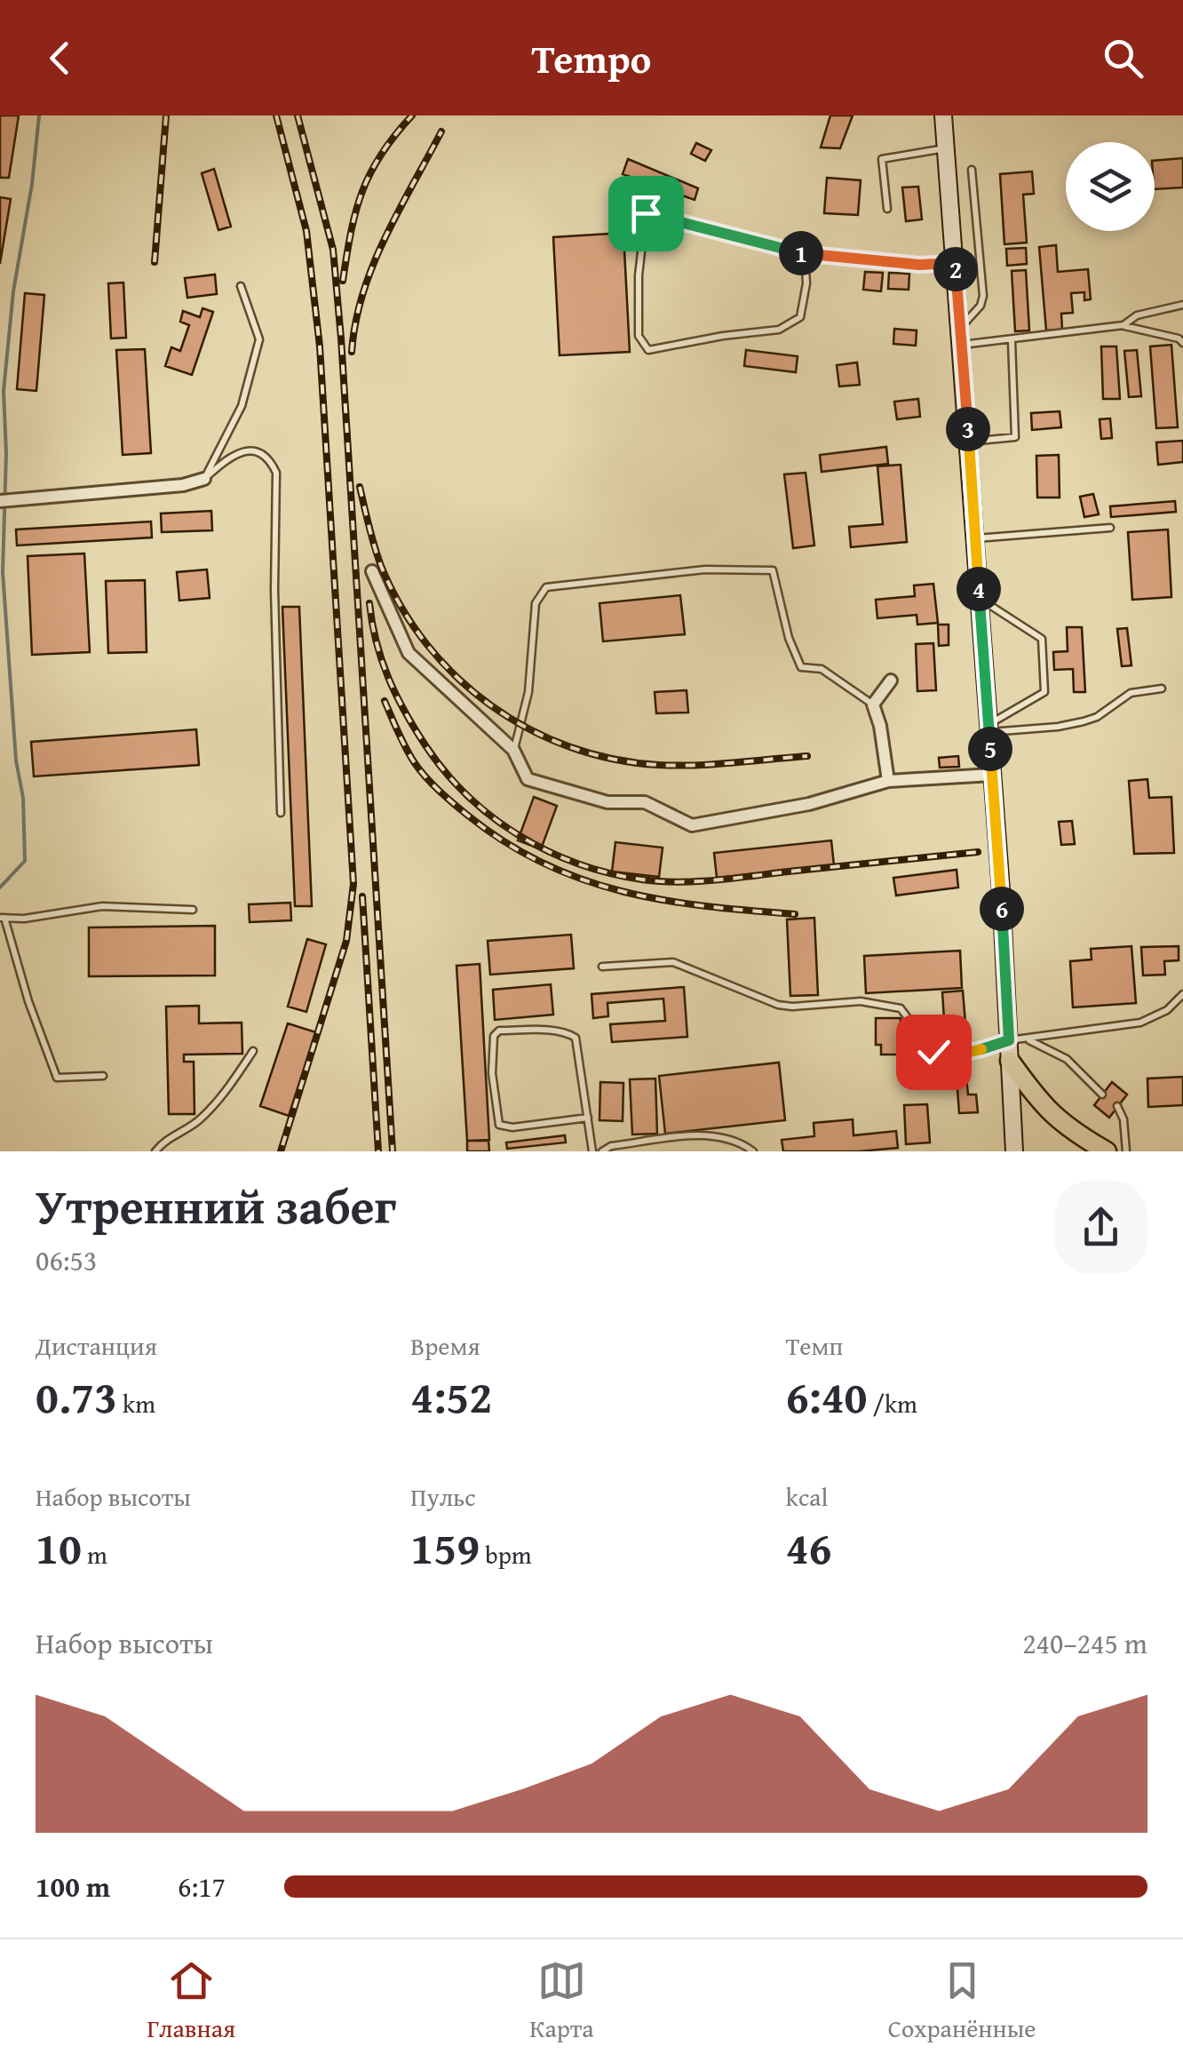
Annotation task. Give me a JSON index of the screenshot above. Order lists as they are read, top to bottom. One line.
{"page":{"header":"Tempo","pins":["1","2","3","4","5","6"],"heading":["Утренний забег","06:53"],"stats":[["Дистанция","0.73 km"],["Время","4:52"],["Темп","6:40 /km"],["Набор высоты","10 m"],["Пульс","159 bpm"],["kcal","46"]],"chart":["Набор высоты","240–245 m"],"list":[{"name":"100 m","note":"6:17"}],"tabs":["Главная","Карта","Сохранённые"]}}
